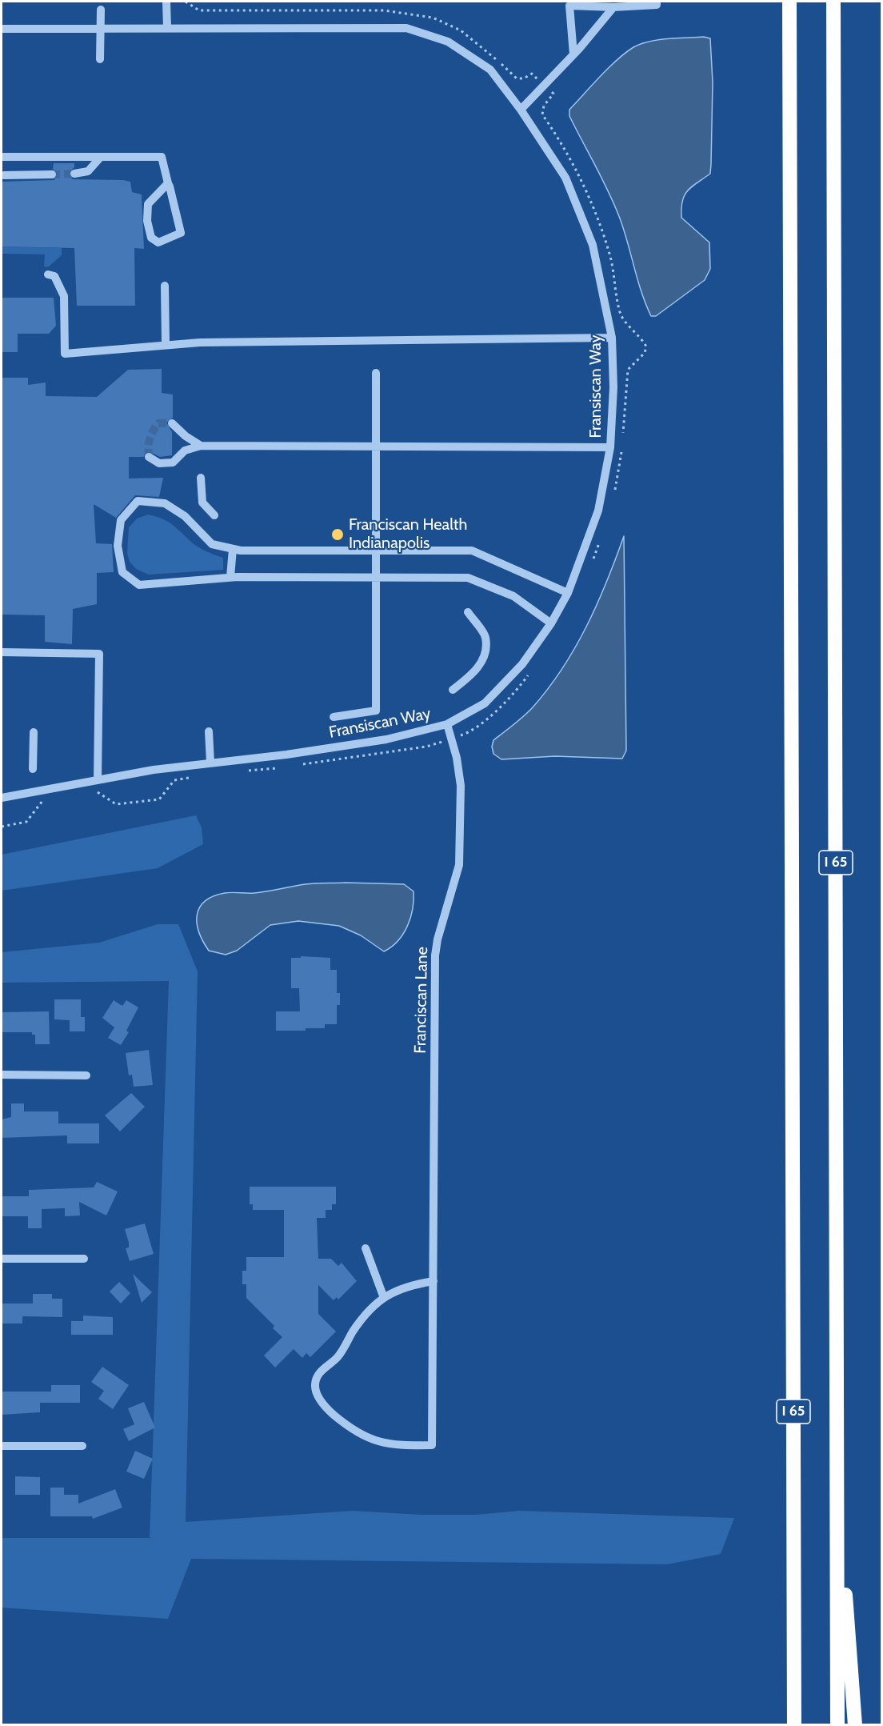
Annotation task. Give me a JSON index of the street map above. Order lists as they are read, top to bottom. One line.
{"streets":{"highway":["I 65"],"street":["Fransiscan Way","Franciscan Lane"]},"crossings":[["Fransiscan Way","Franciscan Lane"]],"places":["Franciscan Health Indianapolis"]}
